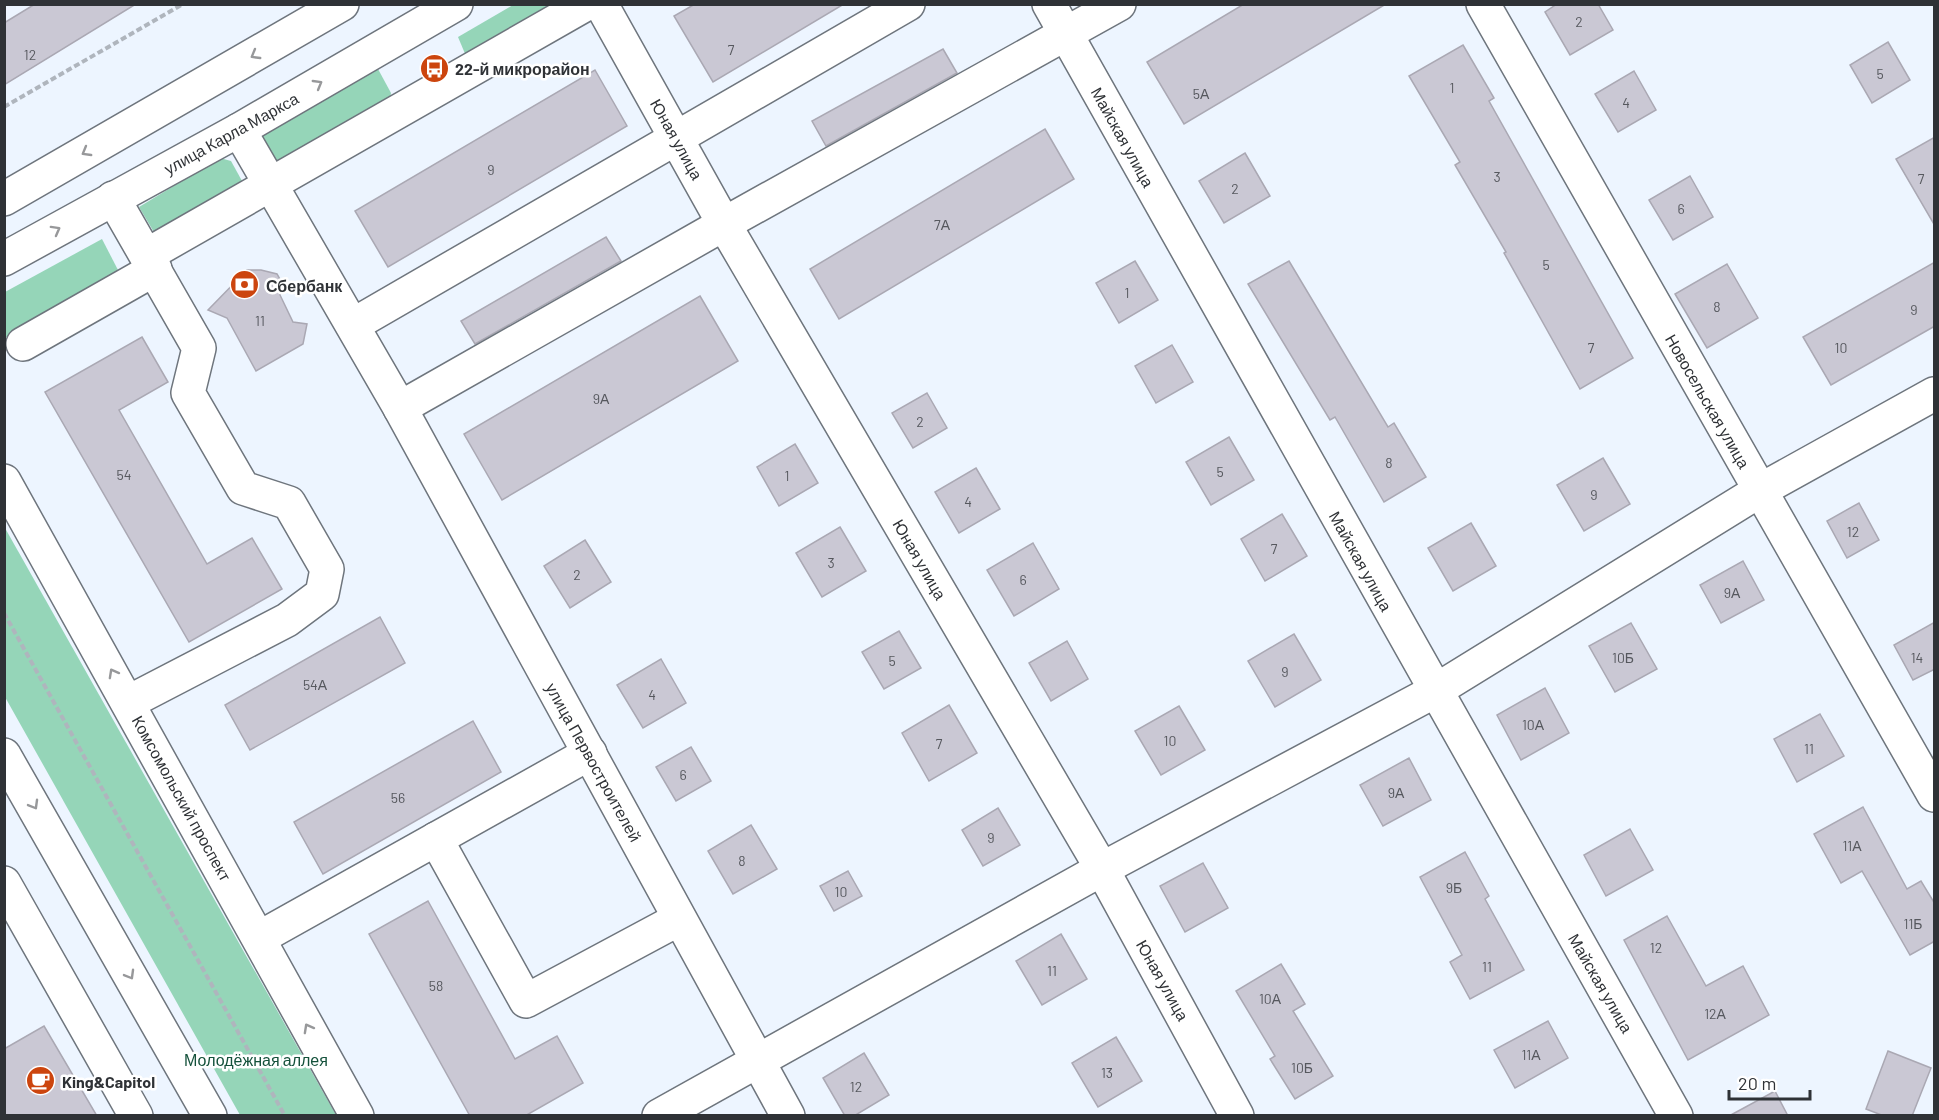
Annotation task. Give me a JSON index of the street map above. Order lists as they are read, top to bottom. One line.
{"streets":{"street":["улица Карла Маркса","Майская улица","Юная улица","Новосельская улица","улица Первостроителей","Комсомольский проспект"]},"crossings":[["улица Карла Маркса","улица Первостроителей"]],"parks":["Молодёжная аллея"],"places":{"bus stop":["22-й микрорайон"],"bank":["Сбербанк"],"cafe":["King&Capitol"]},"house_numbers":["2","7","12","5","1","5А","4","9","3","7","2","6","7А","5","1","8","9","11","7","10","9А","2","8","5","54","1","9","4","12","7","3","2","6","9А","10Б","14","5","9","54А","4","10А","10","7","11","6","9А","56","9","11А","8","9Б","10","11Б","12","11","11","58","10А","12А","11А","10Б","13","12"],"scale_bar":"20 m"}
